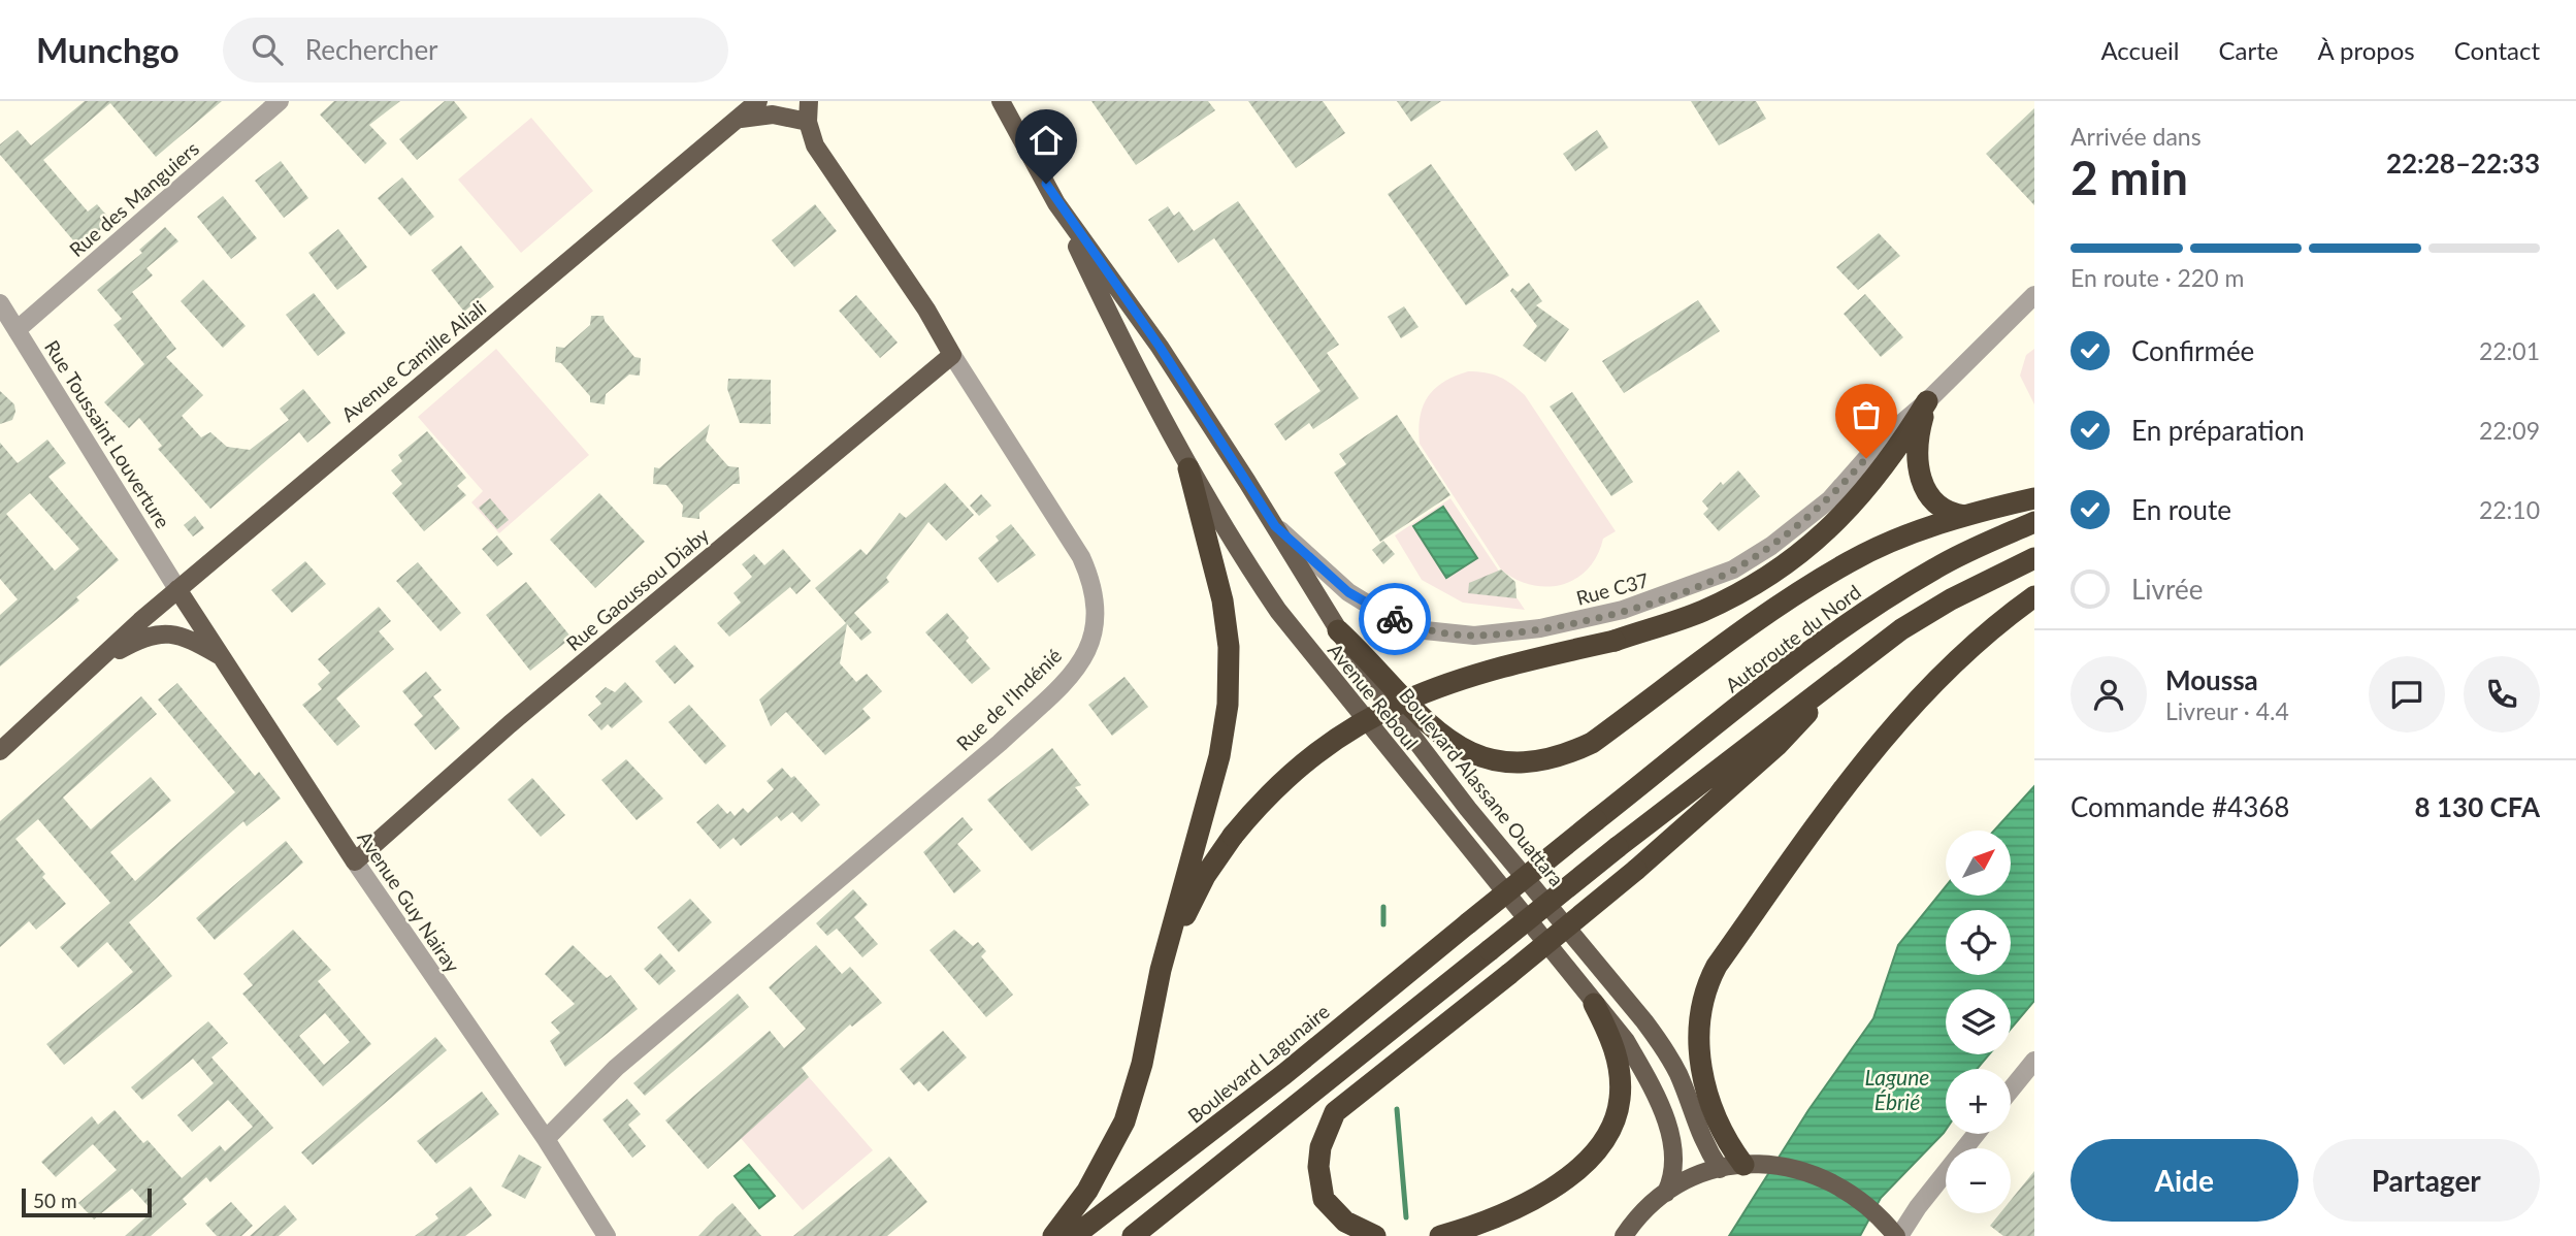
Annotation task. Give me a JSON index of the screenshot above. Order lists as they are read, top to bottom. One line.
{"streets":{"highway":["Autoroute du Nord","Boulevard Lagunaire"],"main road":["Avenue Camille Aliali","Rue Gaoussou Diaby","Avenue Reboul","Rue de l'Indénié","Boulevard Alassane Ouattara","Avenue Guy Nairay"],"street":["Rue des Manguiers","Rue Toussaint Louverture","Rue C37"]},"crossings":[["Rue des Manguiers","Rue Toussaint Louverture"],["Avenue Camille Aliali","Rue Toussaint Louverture"],["Avenue Camille Aliali","Avenue Guy Nairay"],["Rue Toussaint Louverture","Avenue Guy Nairay"],["Rue Gaoussou Diaby","Rue de l'Indénié"],["Rue Gaoussou Diaby","Avenue Guy Nairay"],["Rue C37","Boulevard Alassane Ouattara"],["Autoroute du Nord","Boulevard Lagunaire"],["Avenue Reboul","Boulevard Alassane Ouattara"],["Rue de l'Indénié","Avenue Guy Nairay"]],"water":["Lagune Ébrié"],"scale_bar":"50 m","north":"top right","page":{"header":"Munchgo","search":"Rechercher","nav":["Accueil","Carte","À propos","Contact"],"heading":["2 min","Arrivée dans","22:28–22:33"],"panel":["Moussa","Livreur · 4.4","Commande #4368","8 130 CFA"],"bar":"En route · 220 m","list":[["Confirmée","22:01"],["En préparation","22:09"],["En route","22:10"],"Livrée"],"map_buttons":["+","−"],"buttons":["Aide","Partager"],"scale":"50 m"}}
